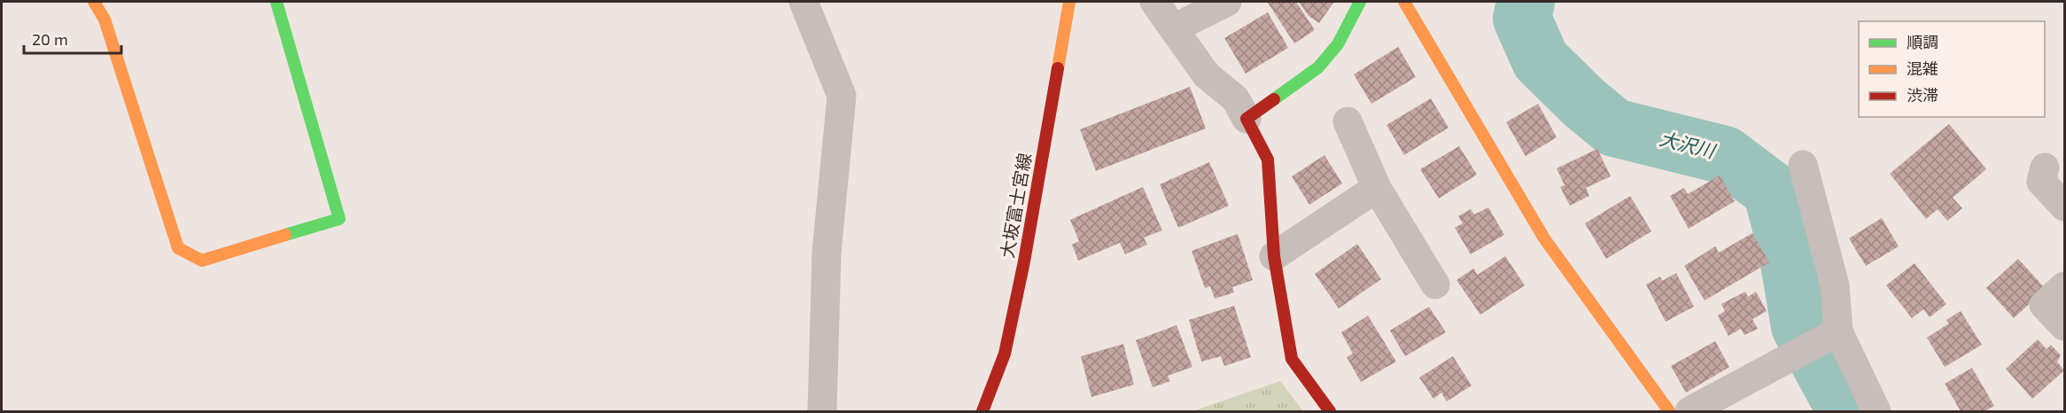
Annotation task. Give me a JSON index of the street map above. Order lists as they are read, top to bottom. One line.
{"streets":{"street":["大坂富士宮線"]},"water":["大沢川"],"legend":["順調","混雑","渋滞"],"scale_bar":"20 m"}
